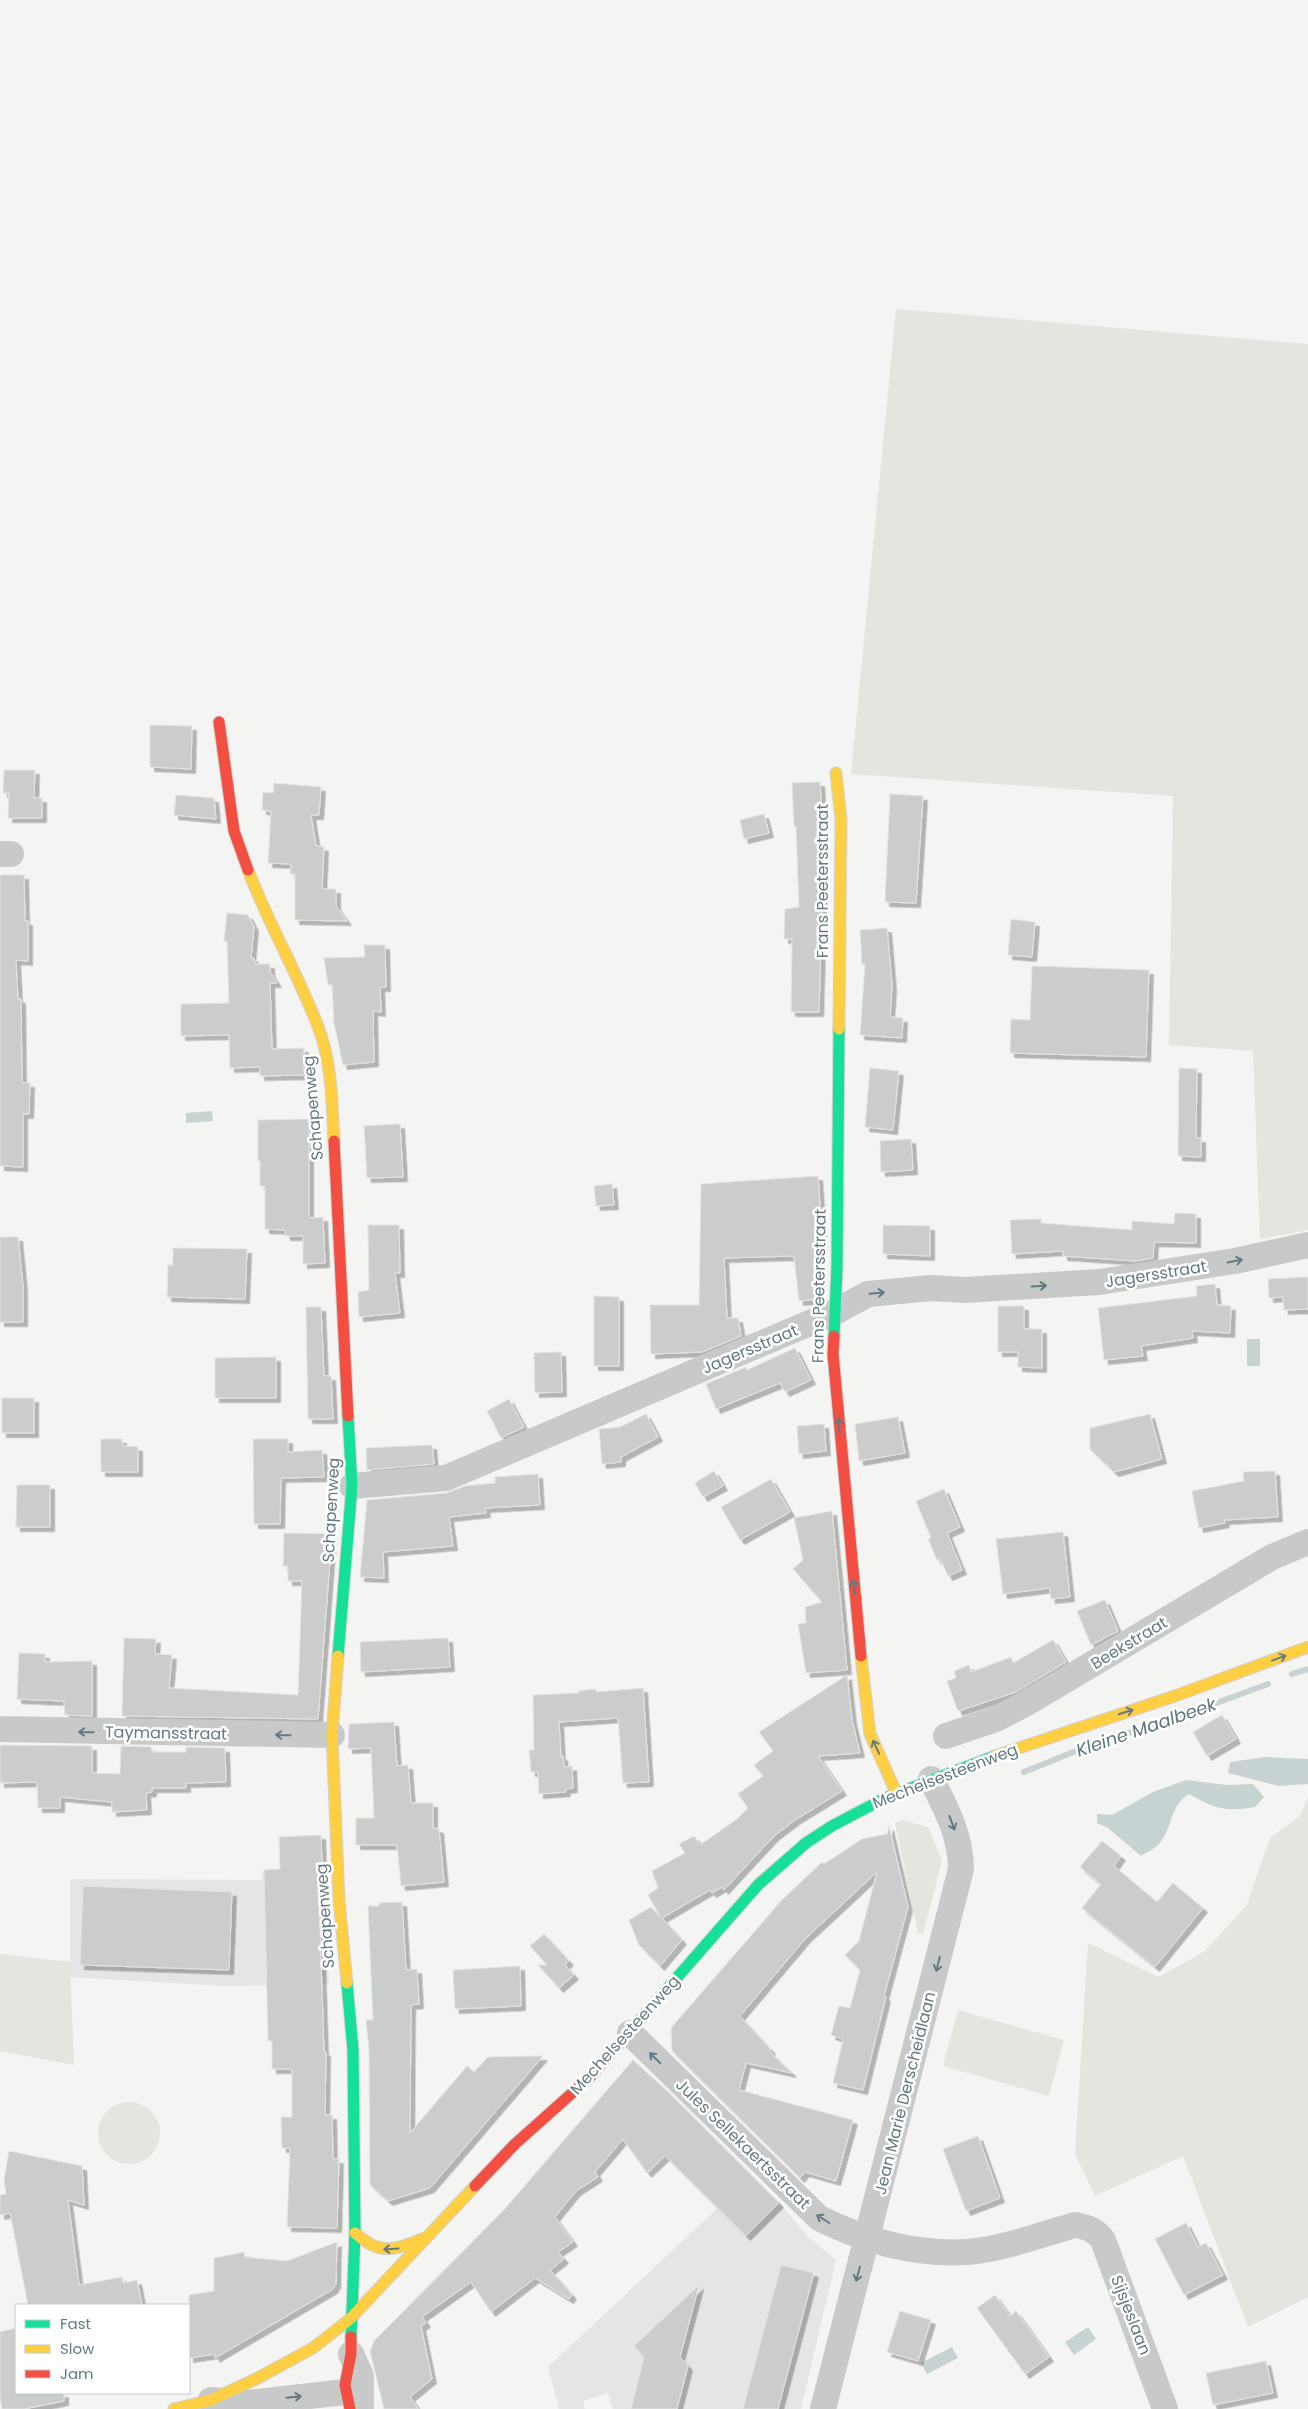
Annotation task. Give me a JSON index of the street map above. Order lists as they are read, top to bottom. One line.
{"streets":{"street":["Frans Peetersstraat","Schapenweg","Jagersstraat","Beekstraat","Taymansstraat","Mechelsesteenweg","Jean Marie Derscheidlaan","Jules Sellekaertsstraat","Sijsjeslaan"]},"crossings":[["Frans Peetersstraat","Jagersstraat"],["Frans Peetersstraat","Mechelsesteenweg"],["Schapenweg","Jagersstraat"],["Schapenweg","Taymansstraat"],["Schapenweg","Mechelsesteenweg"],["Mechelsesteenweg","Jean Marie Derscheidlaan"],["Mechelsesteenweg","Jules Sellekaertsstraat"],["Jean Marie Derscheidlaan","Jules Sellekaertsstraat"],["Jules Sellekaertsstraat","Sijsjeslaan"]],"one_way":["Frans Peetersstraat","Jagersstraat","Taymansstraat","Jean Marie Derscheidlaan","Jules Sellekaertsstraat"],"water":["Kleine Maalbeek"],"legend":["Fast","Slow","Jam"]}
